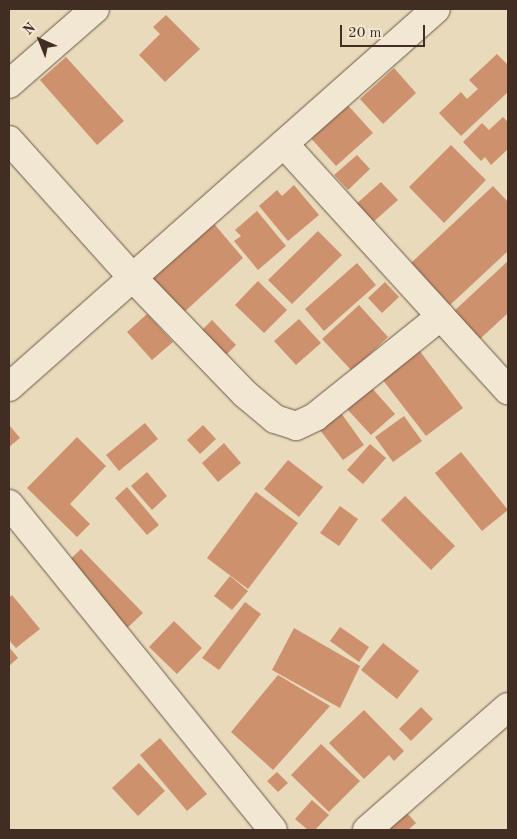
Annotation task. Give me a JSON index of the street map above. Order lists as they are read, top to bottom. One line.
{"scale_bar":"20 m","north":"top left"}
